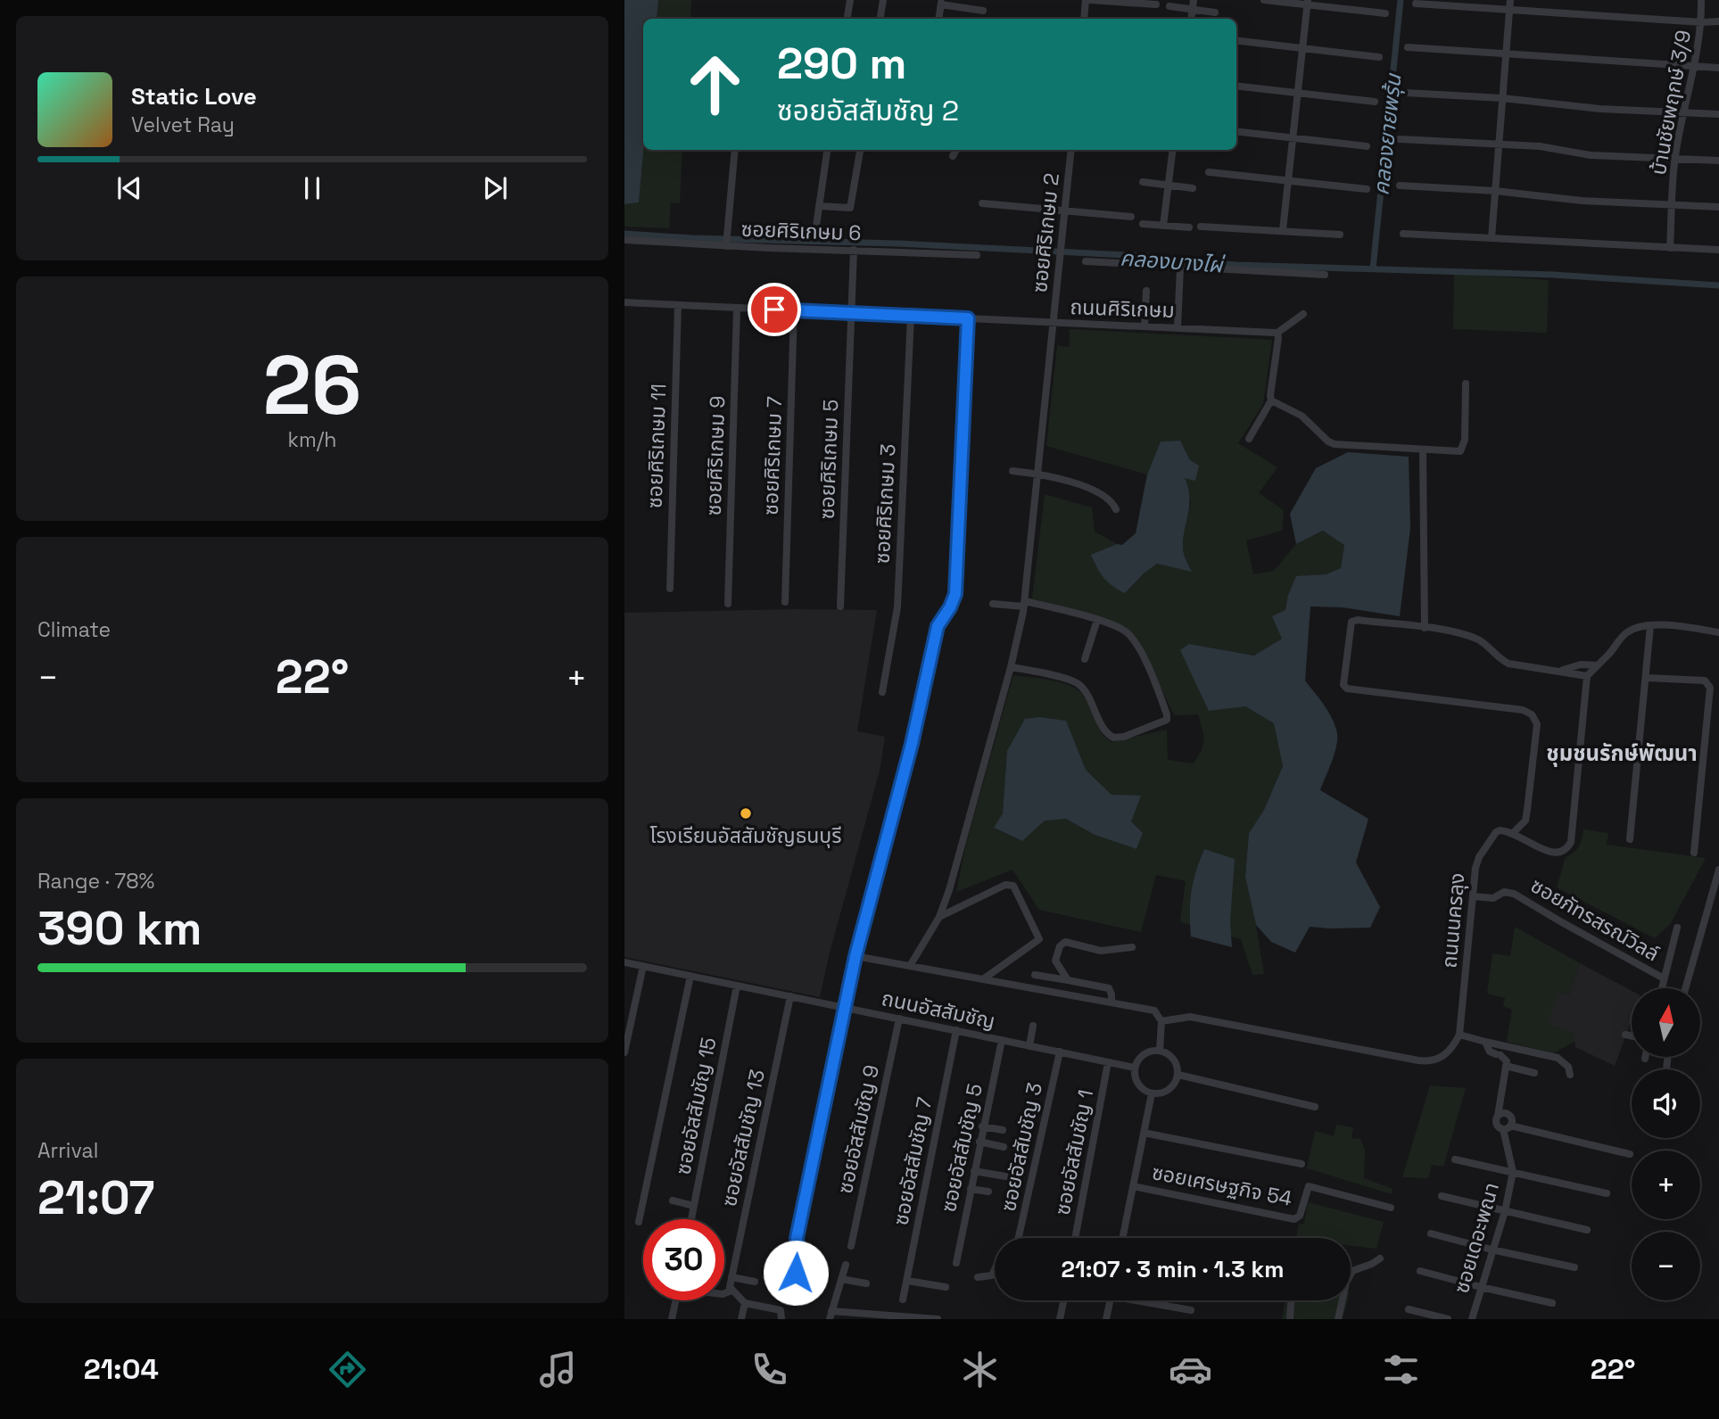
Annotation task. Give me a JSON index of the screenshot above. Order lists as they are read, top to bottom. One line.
{"streets":{"street":["บ้านชัยพฤกษ์ 3/9","ซอยศิริเกษม 6","ซอยศิริเกษม 2","ถนนศิริเกษม","ซอยศิริเกษม 11","ซอยศิริเกษม 9","ซอยศิริเกษม 7","ซอยศิริเกษม 5","ซอยศิริเกษม 3","ซอยภัทรสรณ์วิลล์","ถนนนครลุง","ถนนอัสสัมชัญ","ซอยอัสสัมชัญ 15","ซอยอัสสัมชัญ 9","ซอยอัสสัมชัญ 13","ซอยอัสสัมชัญ 3","ซอยอัสสัมชัญ 5","ซอยอัสสัมชัญ 1","ซอยอัสสัมชัญ 7","ซอยเศรษฐกิจ 54","ซอยเดอะพณา"]},"crossings":[["ซอยศิริเกษม 6","ซอยศิริเกษม 5"],["ซอยศิริเกษม 2","ถนนศิริเกษม"],["ถนนศิริเกษม","ซอยศิริเกษม 11"],["ถนนศิริเกษม","ซอยศิริเกษม 9"],["ถนนศิริเกษม","ซอยศิริเกษม 7"],["ถนนศิริเกษม","ซอยศิริเกษม 5"],["ถนนศิริเกษม","ซอยศิริเกษม 3"],["ซอยภัทรสรณ์วิลล์","ถนนนครลุง"],["ถนนอัสสัมชัญ","ซอยอัสสัมชัญ 15"],["ถนนอัสสัมชัญ","ซอยอัสสัมชัญ 9"],["ถนนอัสสัมชัญ","ซอยอัสสัมชัญ 13"],["ถนนอัสสัมชัญ","ซอยอัสสัมชัญ 3"],["ถนนอัสสัมชัญ","ซอยอัสสัมชัญ 5"],["ถนนอัสสัมชัญ","ซอยอัสสัมชัญ 1"],["ถนนอัสสัมชัญ","ซอยอัสสัมชัญ 7"]],"districts":["ชุมชนรักษ์พัฒนา"],"water":["คลองยายพรุ้น","คลองบางไผ่"],"places":["โรงเรียนอัสสัมชัญธนบุรี"],"north":"top","page":{"turn":["290 m","ซอยอัสสัมชัญ 2"],"song":["Static Love","Velvet Ray"],"tile":[["26","km/h"],"Climate",["Range · 78%","390 km"],["Arrival","21:07"]],"heat":["−","22°","+"],"map_buttons":["+","−"],"limit":"30","trip":"21:07 · 3 min · 1.3 km","tabs":["21:04","22°"]}}
